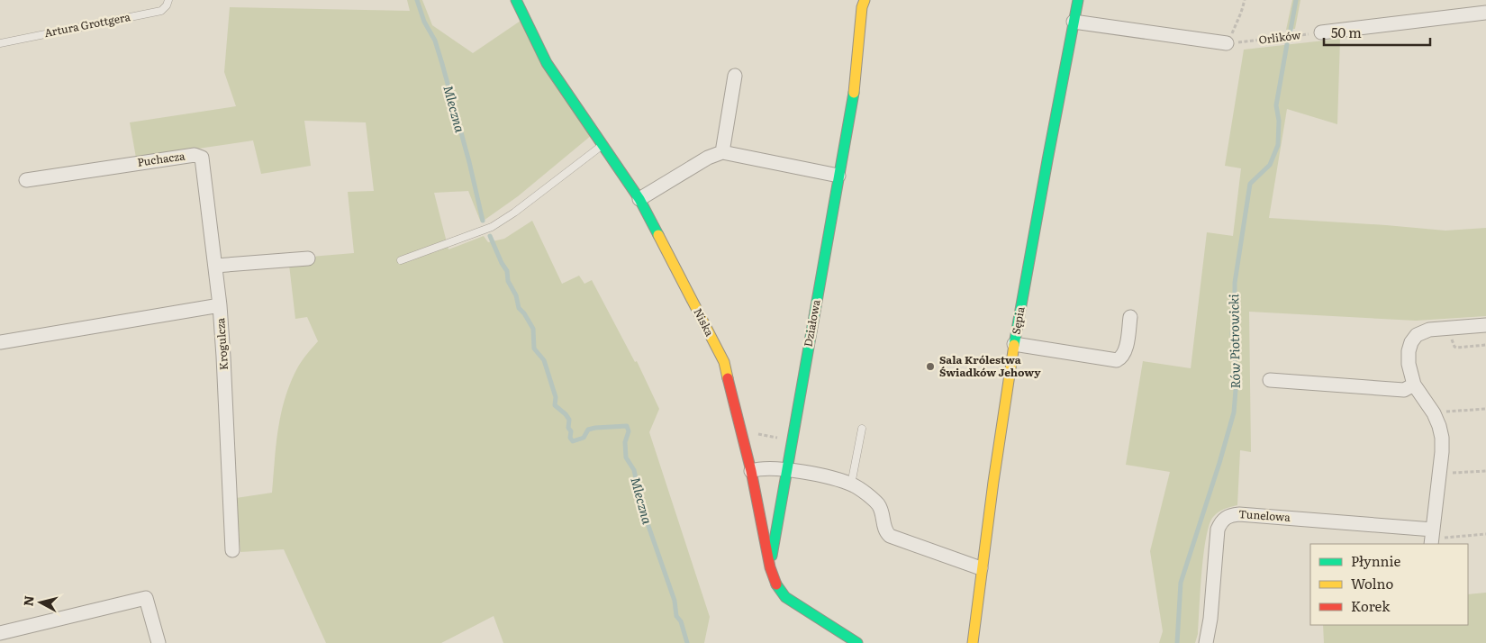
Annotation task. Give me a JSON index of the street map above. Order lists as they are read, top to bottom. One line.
{"streets":{"street":["Puchacza","Sępia","Niska","Działowa","Krogulcza","Tunelowa"],"lane":["Artura Grottgera"],"path":["Orlików"]},"crossings":[["Puchacza","Krogulcza"],["Niska","Działowa"]],"water":["Mleczna","Rów Piotrowicki"],"places":["Sala Królestwa Świadków Jehowy"],"legend":["Płynnie","Wolno","Korek"],"scale_bar":"50 m","north":"left"}
